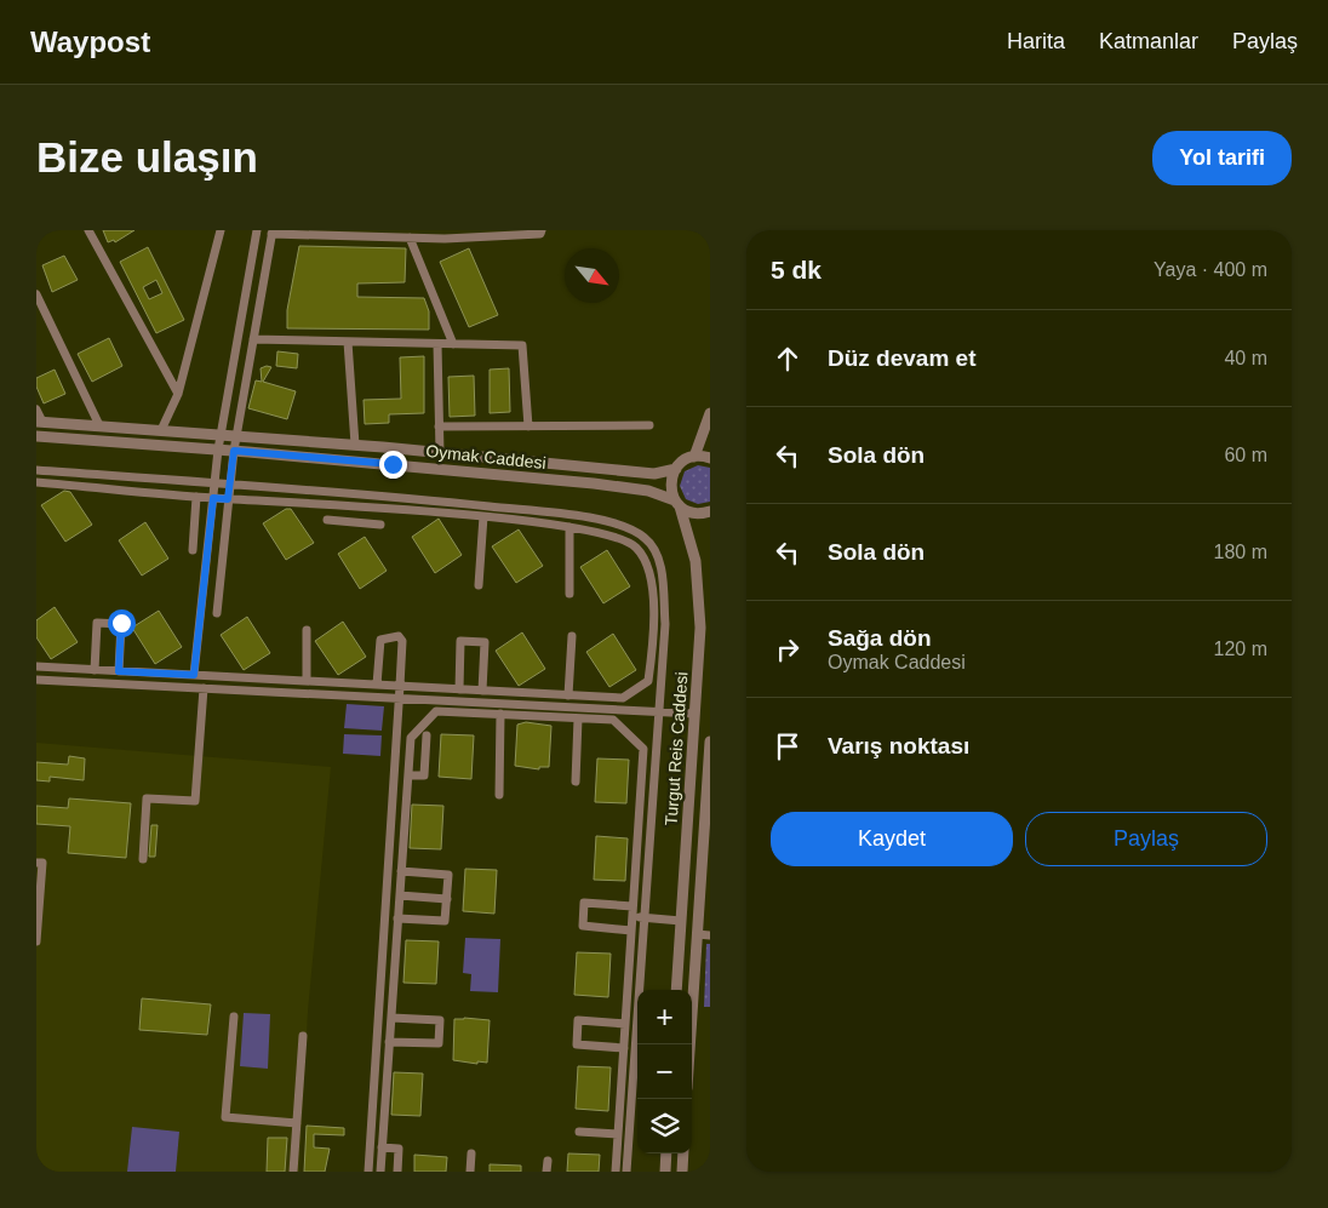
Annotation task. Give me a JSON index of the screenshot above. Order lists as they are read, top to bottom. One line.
{"streets":{"street":["Oymak Caddesi","Turgut Reis Caddesi"]},"crossings":[["Oymak Caddesi","Turgut Reis Caddesi"]],"north":"bottom right","page":{"header":"Waypost","nav":["Harita","Katmanlar","Paylaş"],"buttons":["Yol tarifi",["Kaydet","Paylaş"]],"title":"Bize ulaşın","heading":["5 dk","Yaya · 400 m"],"list":[["Düz devam et","40 m"],["Sola dön","60 m"],["Sola dön","180 m"],["Sağa dön","Oymak Caddesi","120 m"],"Varış noktası"],"map_buttons":["+","−"]}}
